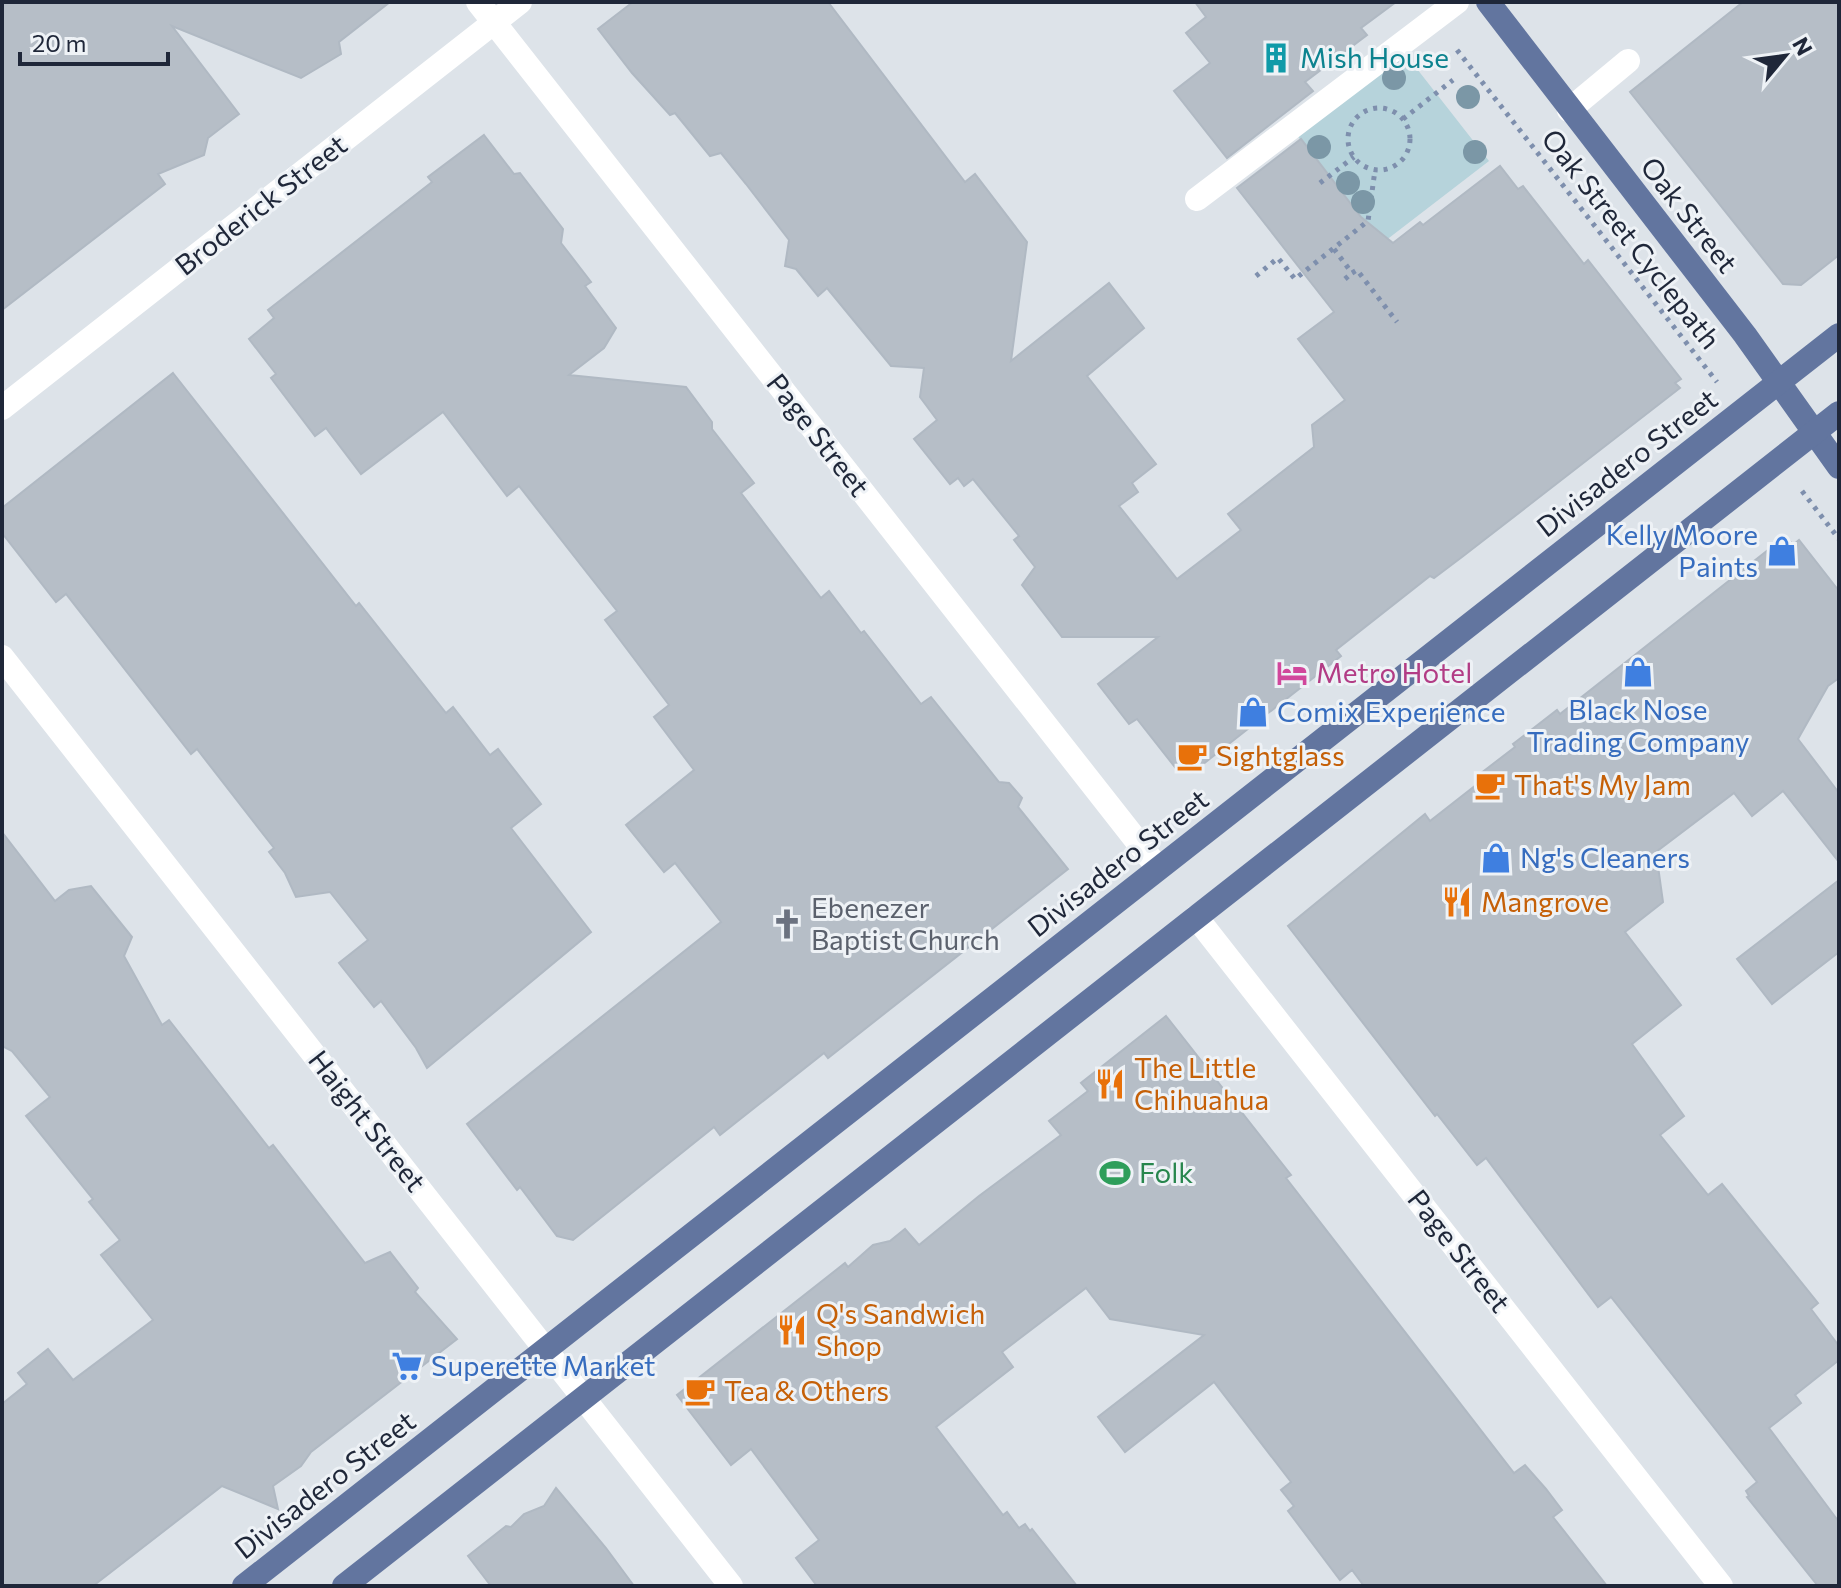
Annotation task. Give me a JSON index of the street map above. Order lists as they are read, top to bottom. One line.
{"streets":{"main road":["Oak Street","Divisadero Street"],"street":["Broderick Street","Page Street","Haight Street"],"path":["Oak Street Cyclepath"]},"crossings":[["Broderick Street","Page Street"],["Oak Street","Divisadero Street"],["Oak Street Cyclepath","Divisadero Street"],["Page Street","Divisadero Street"],["Divisadero Street","Haight Street"]],"places":{"building":["Mish House"],"shop":["Kelly Moore Paints","Black Nose Trading Company","Comix Experience","Ng's Cleaners"],"hotel":["Metro Hotel"],"cafe":["Sightglass","That's My Jam","Tea & Others"],"restaurant":["Mangrove","The Little Chihuahua","Q's Sandwich Shop"],"church":["Ebenezer Baptist Church"],"sports":["Folk"],"supermarket":["Superette Market"]},"scale_bar":"20 m","north":"top right"}
